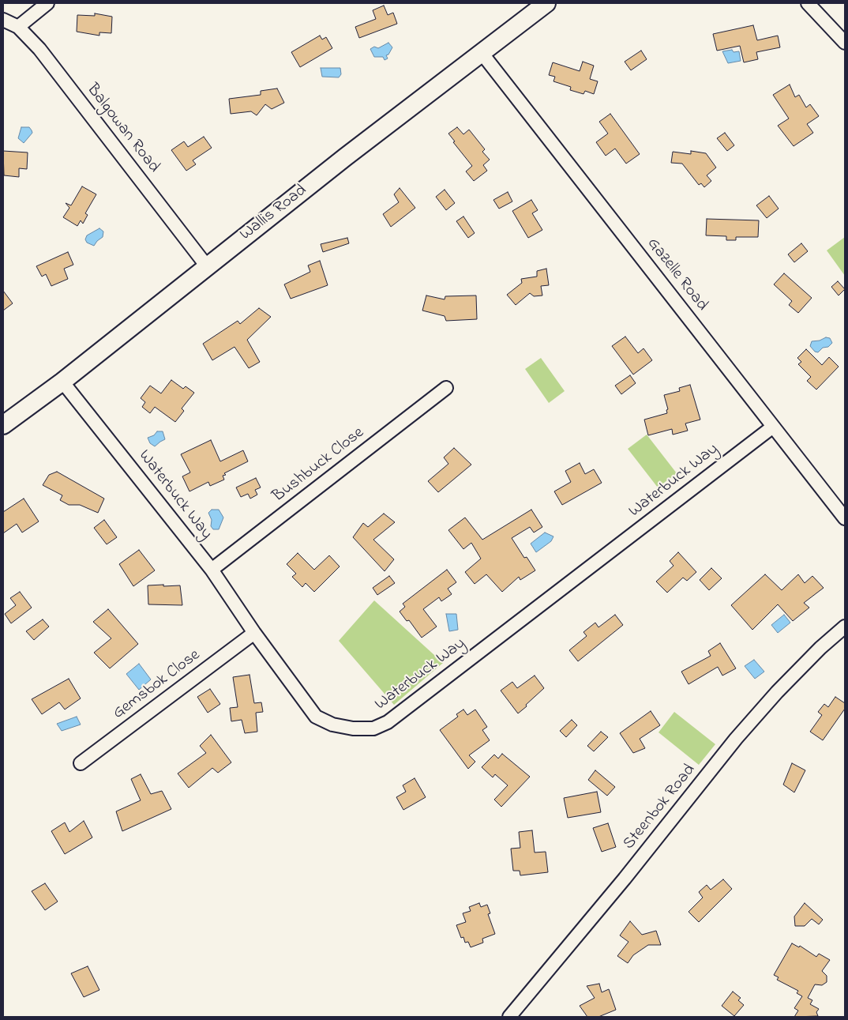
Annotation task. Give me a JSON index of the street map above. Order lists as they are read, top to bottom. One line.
{"streets":{"street":["Balgowan Road","Wallis Road","Gazelle Road","Bushbuck Close","Waterbuck Way","Gemsbok Close","Steenbok Road"]},"crossings":[["Balgowan Road","Wallis Road"],["Wallis Road","Gazelle Road"],["Wallis Road","Waterbuck Way"],["Gazelle Road","Waterbuck Way"],["Bushbuck Close","Waterbuck Way"],["Waterbuck Way","Gemsbok Close"]]}
